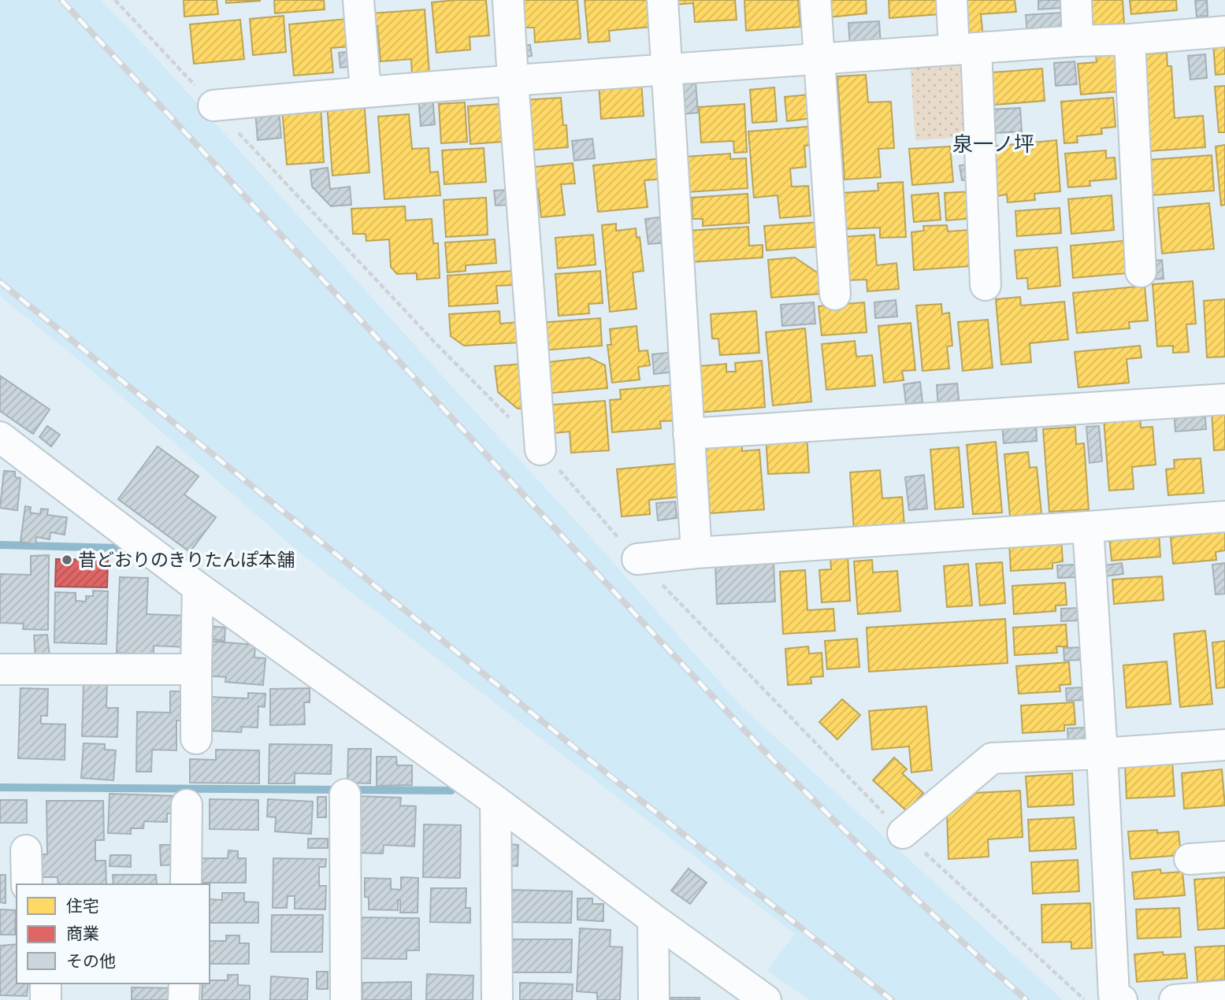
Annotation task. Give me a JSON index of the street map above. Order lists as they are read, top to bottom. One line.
{"districts":["泉一ノ坪"],"places":["昔どおりのきりたんぽ本舗"],"legend":["住宅","商業","その他"]}
